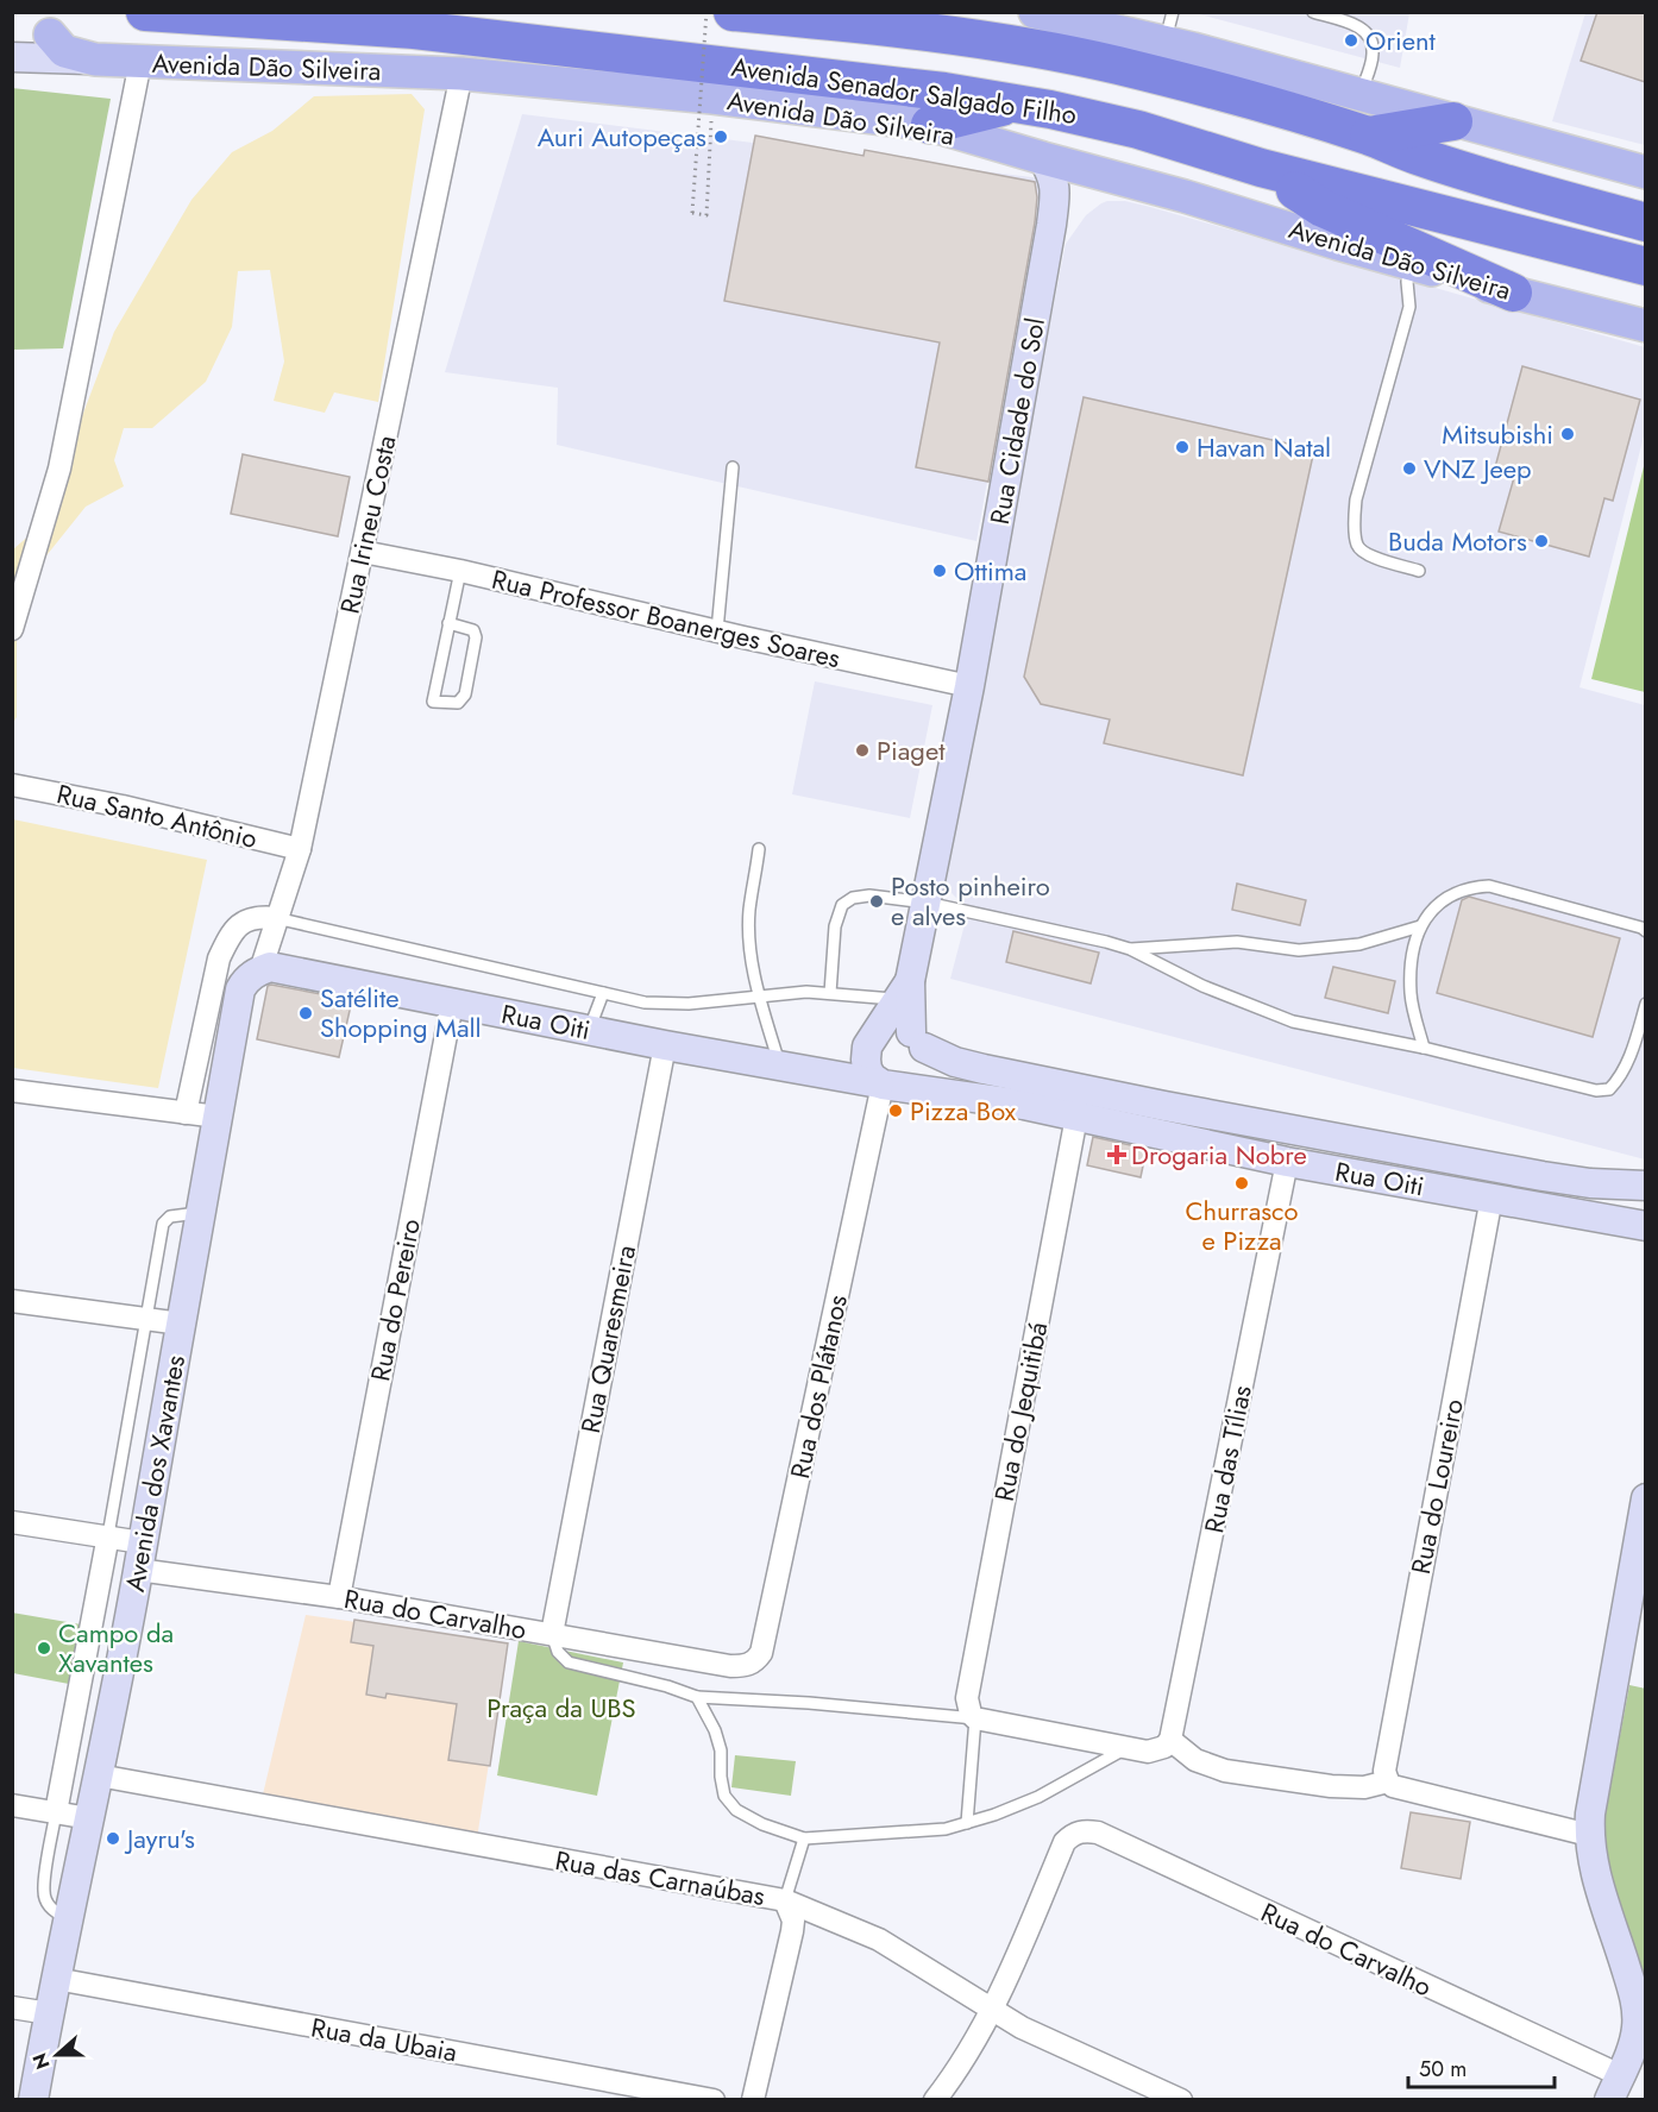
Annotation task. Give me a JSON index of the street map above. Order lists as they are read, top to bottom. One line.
{"streets":{"highway":["Avenida Senador Salgado Filho"],"main road":["Avenida Dão Silveira","Rua Cidade do Sol","Rua Oiti","Avenida dos Xavantes"],"street":["Rua Irineu Costa","Rua Professor Boanerges Soares","Rua Santo Antônio","Rua do Pereiro","Rua Quaresmeira","Rua dos Plátanos","Rua do Jequitibá","Rua das Tílias","Rua do Loureiro","Rua do Carvalho","Rua das Carnaúbas","Rua da Ubaia"]},"crossings":[["Avenida Dão Silveira","Rua Cidade do Sol"],["Avenida Dão Silveira","Rua Irineu Costa"],["Rua Cidade do Sol","Rua Professor Boanerges Soares"],["Rua Cidade do Sol","Rua Oiti"],["Rua Cidade do Sol","Rua dos Plátanos"],["Rua Irineu Costa","Rua Professor Boanerges Soares"],["Rua Irineu Costa","Rua Santo Antônio"],["Rua Irineu Costa","Rua Oiti"],["Rua Irineu Costa","Avenida dos Xavantes"],["Rua Oiti","Rua do Pereiro"],["Rua Oiti","Rua Quaresmeira"],["Rua Oiti","Rua dos Plátanos"],["Rua Oiti","Rua do Jequitibá"],["Rua Oiti","Rua das Tílias"],["Rua Oiti","Avenida dos Xavantes"],["Rua Oiti","Rua do Loureiro"],["Rua do Pereiro","Rua do Carvalho"],["Rua Quaresmeira","Rua do Carvalho"],["Rua dos Plátanos","Rua do Carvalho"],["Avenida dos Xavantes","Rua do Carvalho"],["Avenida dos Xavantes","Rua das Carnaúbas"],["Avenida dos Xavantes","Rua da Ubaia"],["Rua do Carvalho","Rua das Carnaúbas"]],"parks":["Praça da UBS"],"places":{"other":["Orient","Auri Autopeças","Mitsubishi","Havan Natal","VNZ Jeep","Buda Motors","Ottima","Piaget","Posto pinheiro e alves","Satélite Shopping Mall","Pizza Box","Churrasco e Pizza","Campo da Xavantes","Jayru's"],"health":["Drogaria Nobre"]},"scale_bar":"50 m","north":"left"}
